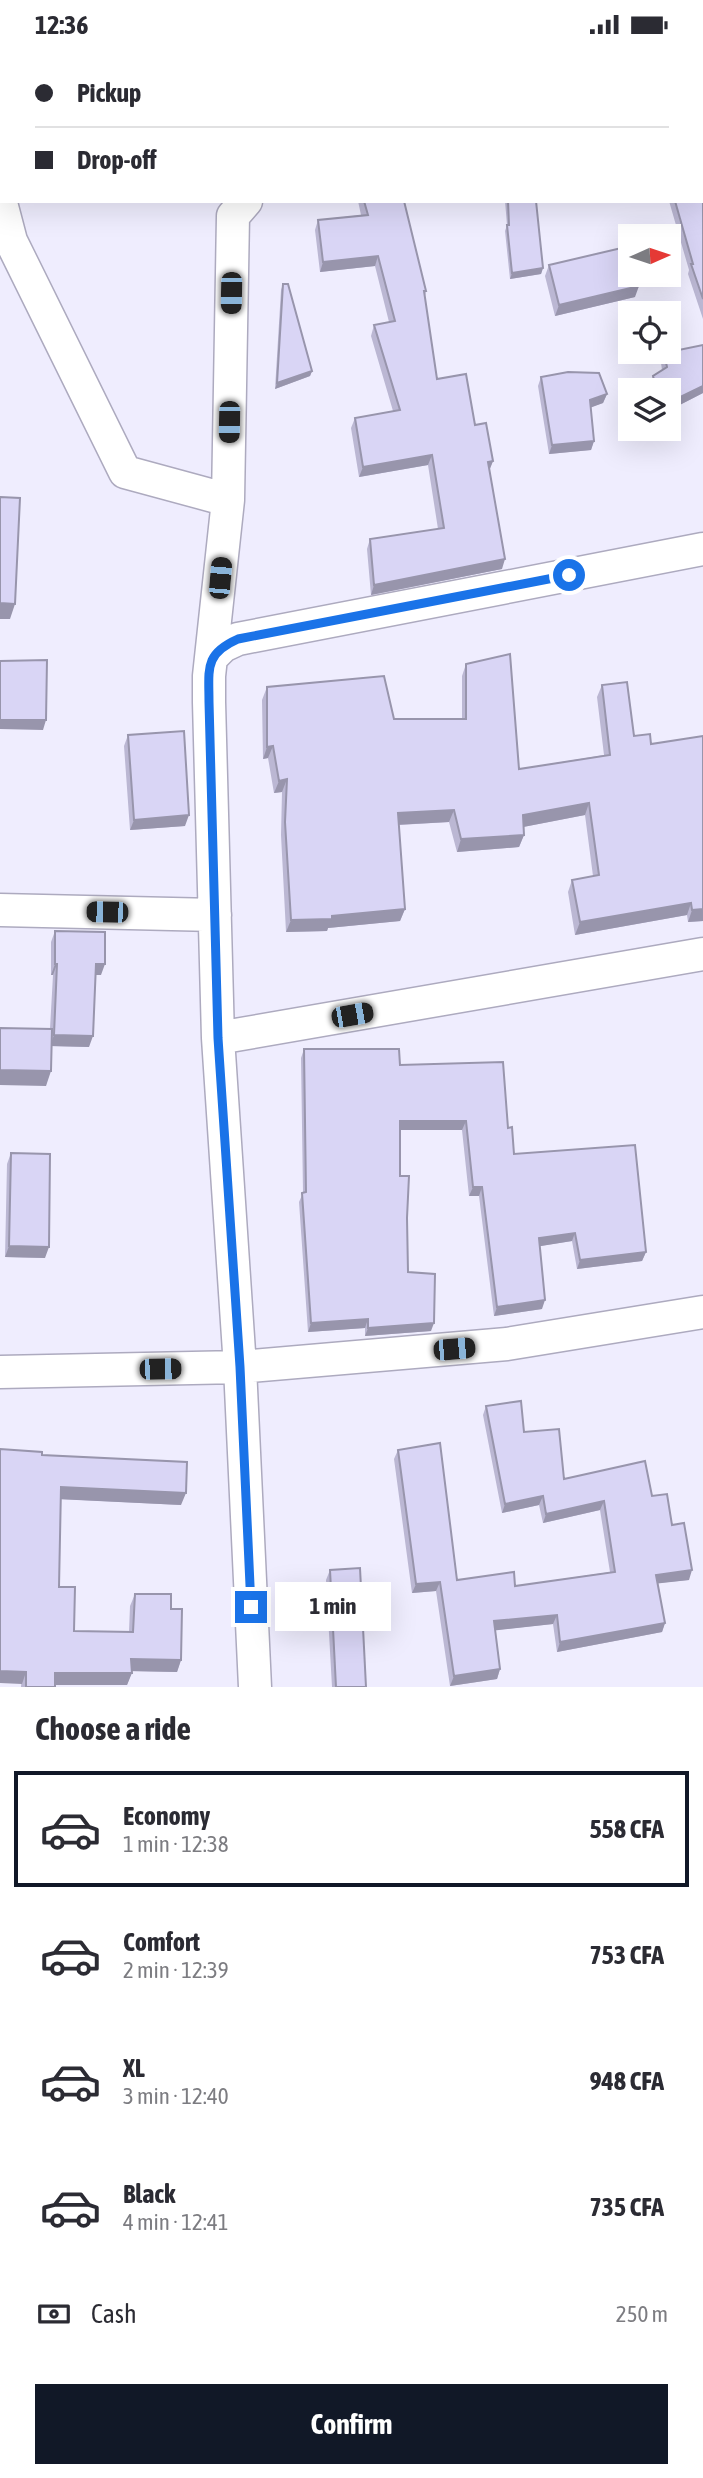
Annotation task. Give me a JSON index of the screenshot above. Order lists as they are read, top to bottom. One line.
{"north":"right","page":{"status":"12:36","banner":["Pickup","Drop-off"],"bubble":"1 min","heading":"Choose a ride","list":[{"name":"Economy","note":"1 min · 12:38","value":"558 CFA"},{"name":"Comfort","note":"2 min · 12:39","value":"753 CFA"},{"name":"XL","note":"3 min · 12:40","value":"948 CFA"},{"name":"Black","note":"4 min · 12:41","value":"735 CFA"}],"pay":["Cash","250 m"],"buttons":"Confirm"}}
